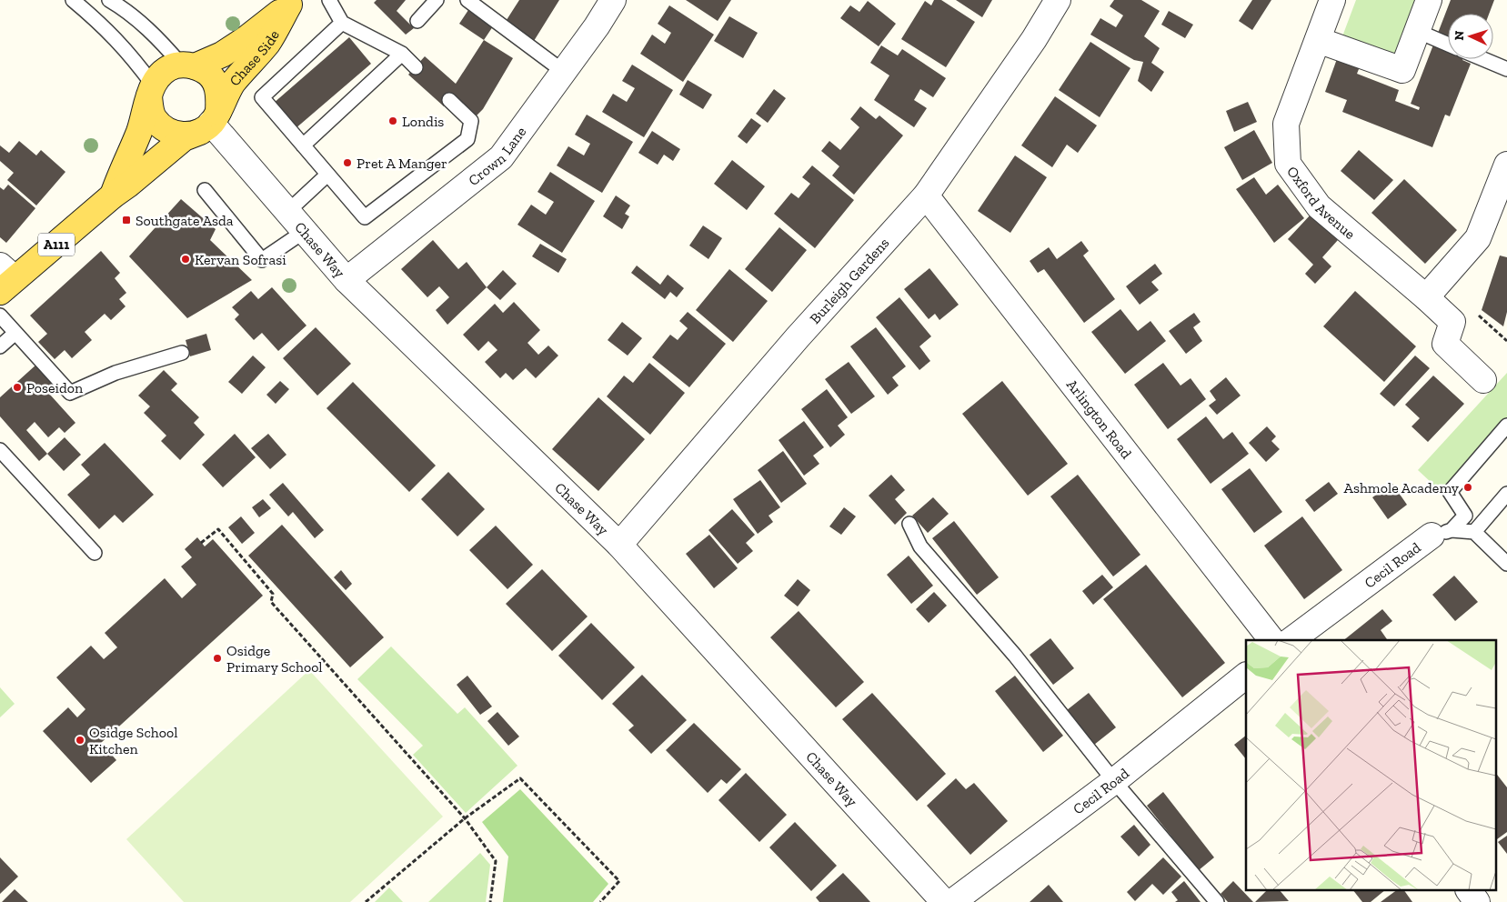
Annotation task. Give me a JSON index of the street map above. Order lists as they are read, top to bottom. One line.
{"streets":{"main road":["Chase Side","A111"],"street":["Crown Lane","Oxford Avenue","Chase Way","Burleigh Gardens","Arlington Road","Cecil Road"]},"crossings":[["Chase Side","A111"],["Chase Side","Chase Way"],["Crown Lane","Chase Way"],["A111","Chase Way"],["Chase Way","Burleigh Gardens"],["Burleigh Gardens","Arlington Road"]],"places":{"other":["Londis","Pret A Manger","Kervan Sofrasi","Poseidon","Ashmole Academy","Osidge Primary School","Osidge School Kitchen"],"transit":["Southgate Asda"]},"north":"left"}
